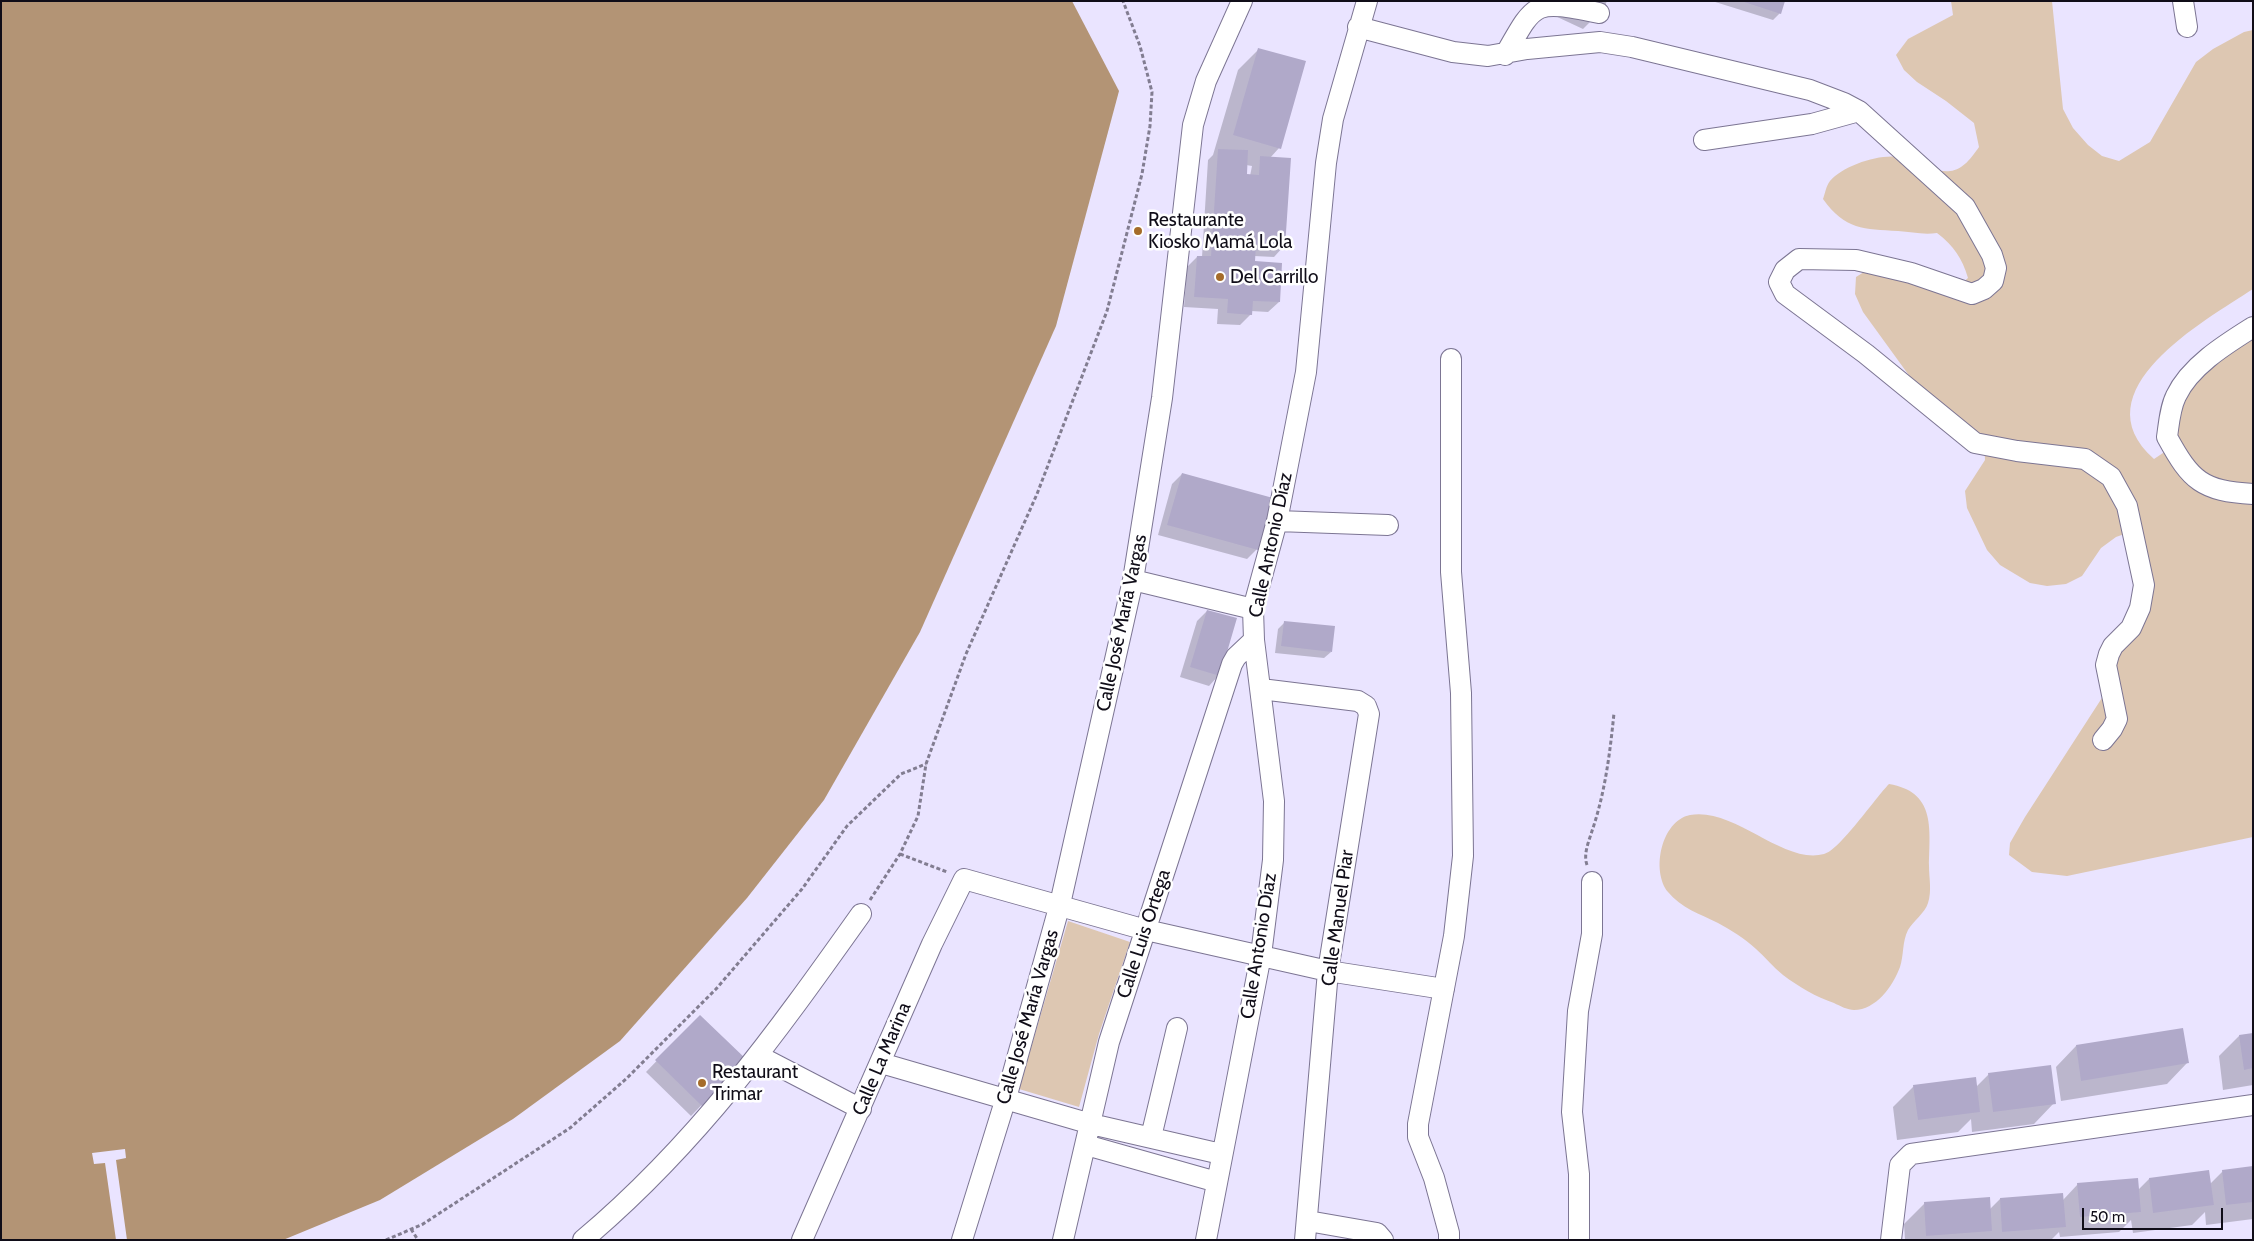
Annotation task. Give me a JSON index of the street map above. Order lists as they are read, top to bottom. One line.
{"streets":{"street":["Calle Antonio Díaz","Calle José María Vargas","Calle Manuel Piar","Calle Luis Ortega","Calle La Marina"]},"crossings":[["Calle Antonio Díaz","Calle Manuel Piar"],["Calle Antonio Díaz","Calle Luis Ortega"]],"places":["Restaurante Kiosko Mamá Lola","Del Carrillo","Restaurant Trimar"],"scale_bar":"50 m"}
